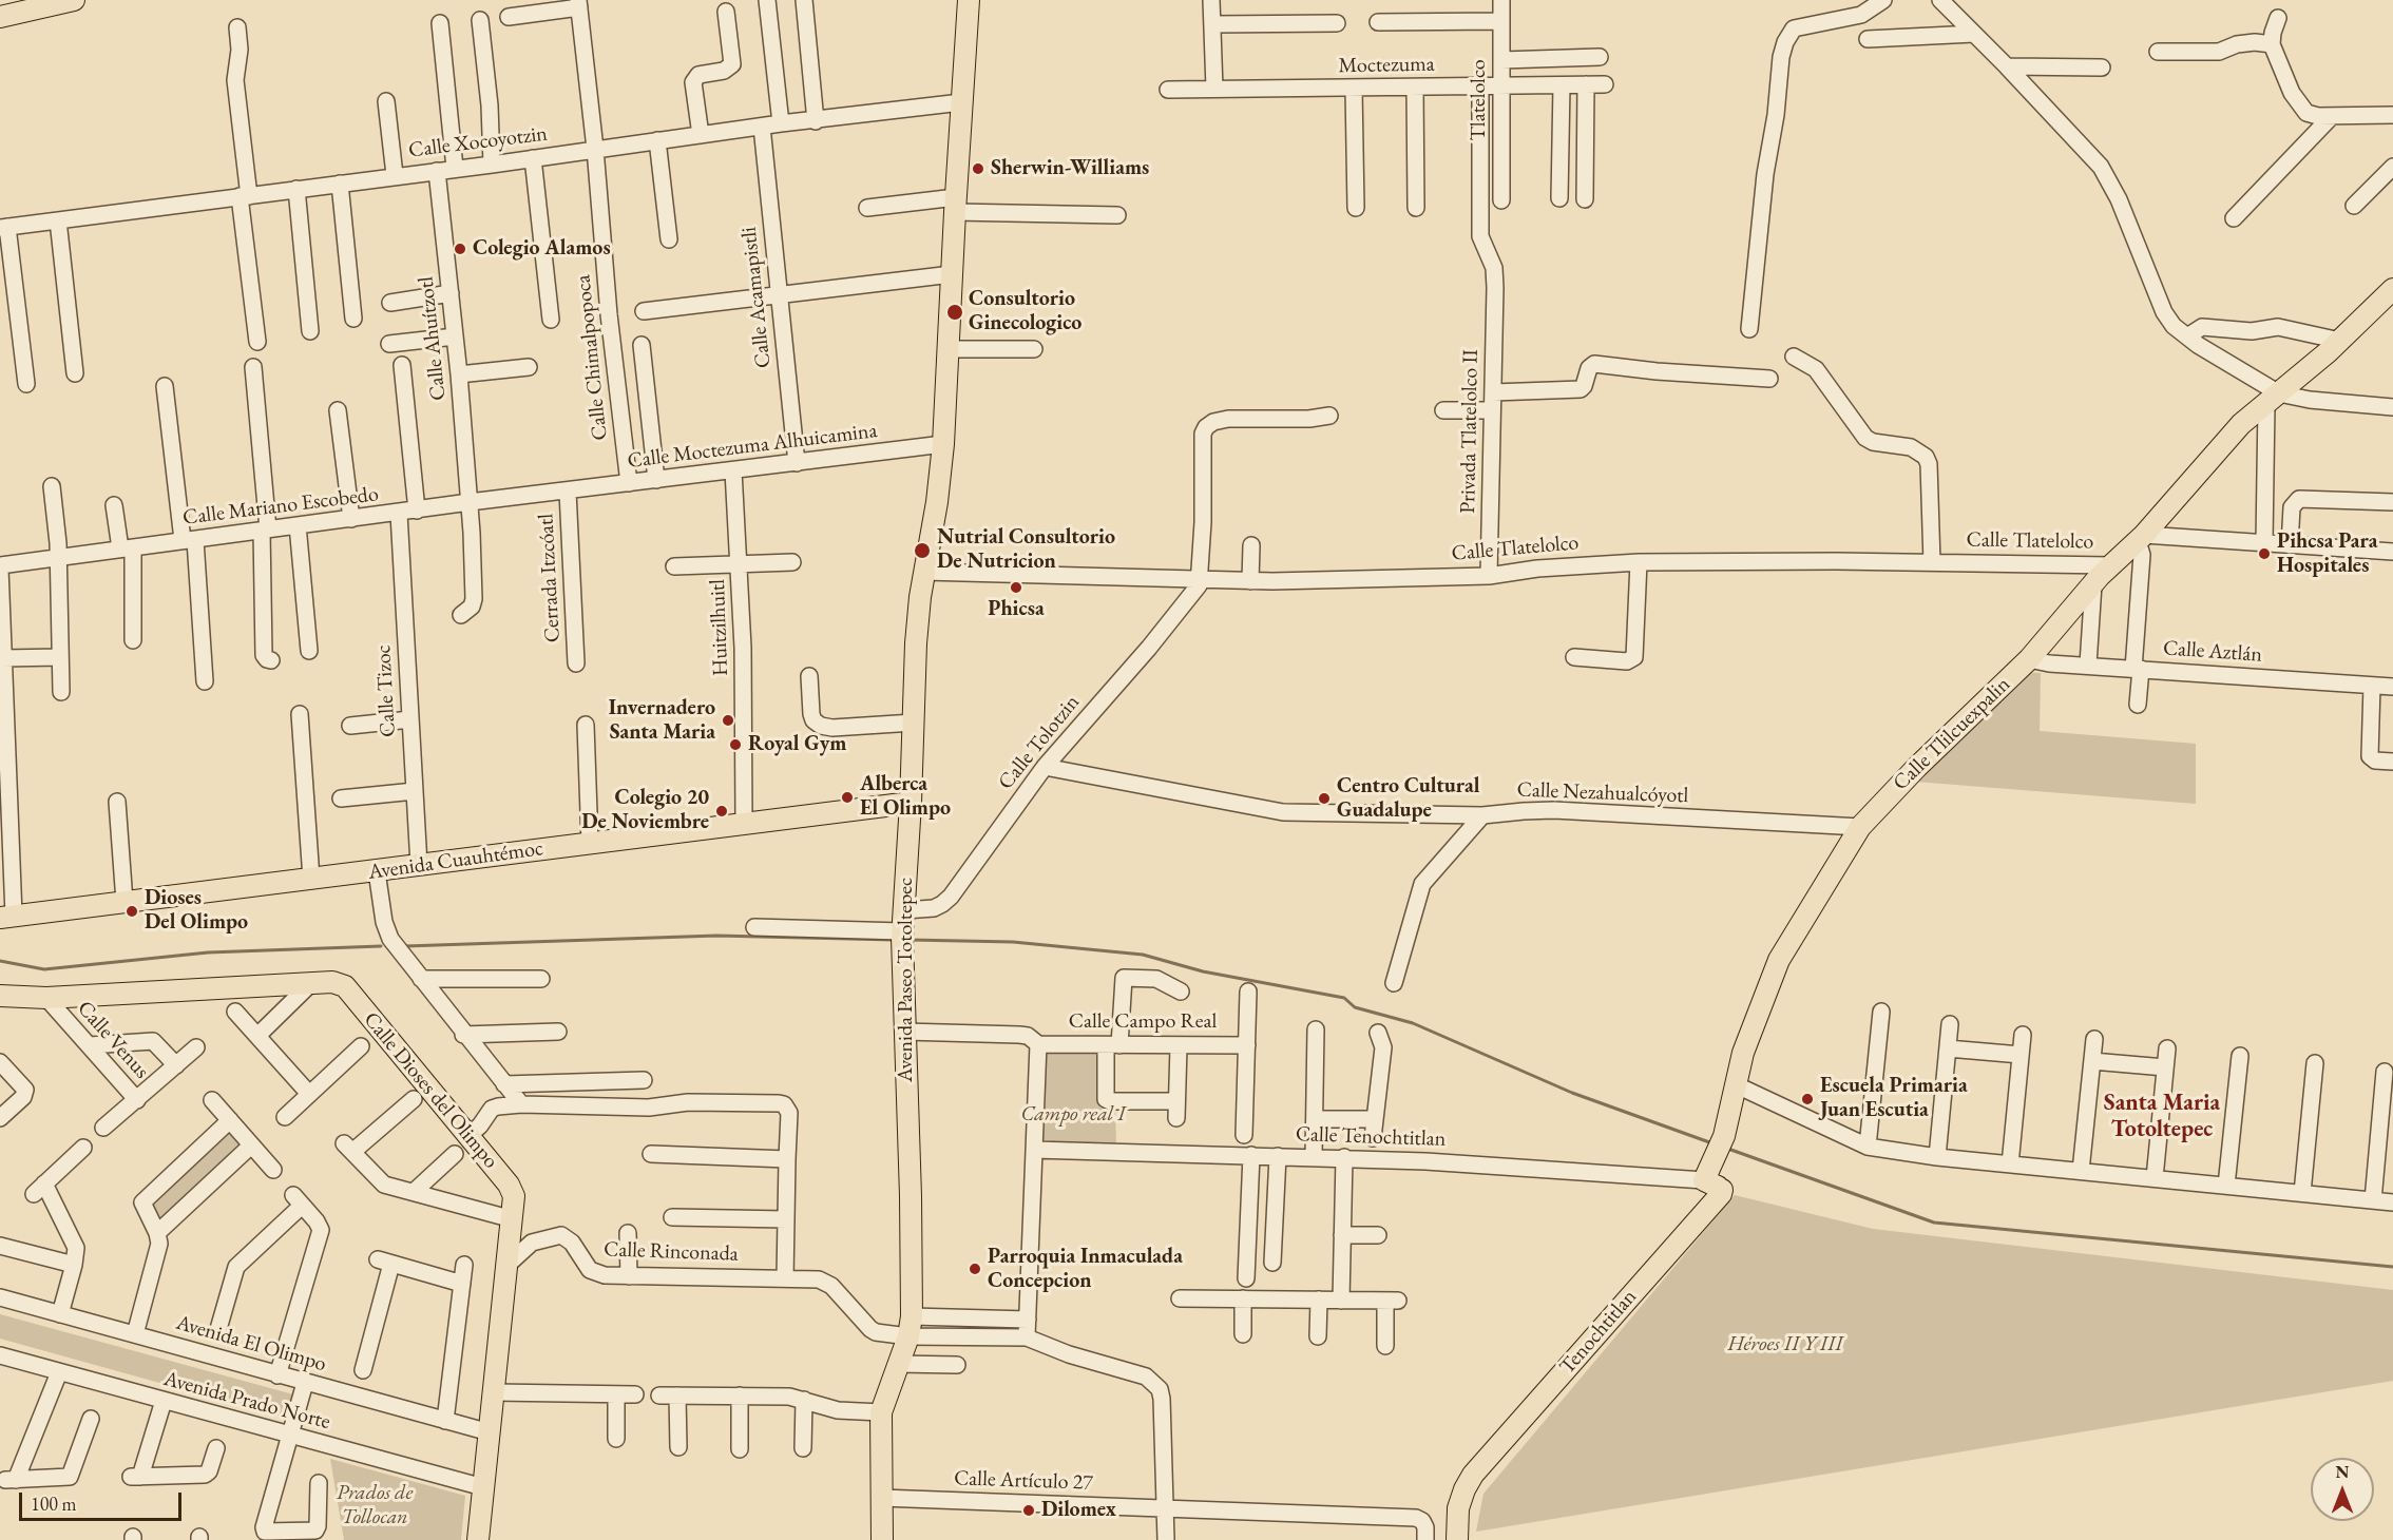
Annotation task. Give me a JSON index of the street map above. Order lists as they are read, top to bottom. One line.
{"streets":{"main road":["Calle Tlilcuexpalin","Avenida Cuauhtémoc","Avenida Paseo Totoltepec","Calle Dioses del Olimpo","Tenochtitlan"],"street":["Moctezuma","Tlatelolco","Calle Xocoyotzin","Calle Acamapistli","Calle Ahuítzotl","Calle Chimalpopoca","Privada Tlatelolco II","Calle Moctezuma Alhuicamina","Calle Mariano Escobedo","Calle Tlatelolco","Cerrada Itzcóatl","Huitzilhuitl","Calle Aztlán","Calle Tizoc","Calle Tolotzin","Calle Nezahualcóyotl","Calle Campo Real","Calle Venus","Calle Tenochtitlan","Calle Rinconada","Avenida El Olimpo","Avenida Prado Norte","Calle Artículo 27"]},"crossings":[["Moctezuma","Tlatelolco"],["Moctezuma","Privada Tlatelolco II"],["Calle Xocoyotzin","Calle Acamapistli"],["Calle Xocoyotzin","Calle Ahuítzotl"],["Calle Xocoyotzin","Calle Chimalpopoca"],["Calle Xocoyotzin","Avenida Paseo Totoltepec"],["Calle Acamapistli","Calle Moctezuma Alhuicamina"],["Calle Ahuítzotl","Calle Mariano Escobedo"],["Calle Chimalpopoca","Calle Moctezuma Alhuicamina"],["Privada Tlatelolco II","Calle Tlatelolco"],["Calle Moctezuma Alhuicamina","Calle Mariano Escobedo"],["Calle Moctezuma Alhuicamina","Cerrada Itzcóatl"],["Calle Moctezuma Alhuicamina","Huitzilhuitl"],["Calle Moctezuma Alhuicamina","Avenida Paseo Totoltepec"],["Calle Mariano Escobedo","Cerrada Itzcóatl"],["Calle Mariano Escobedo","Calle Tizoc"],["Calle Tlatelolco","Calle Tlilcuexpalin"],["Calle Tlatelolco","Calle Tolotzin"],["Calle Tlatelolco","Avenida Paseo Totoltepec"],["Huitzilhuitl","Avenida Cuauhtémoc"],["Calle Aztlán","Calle Tlilcuexpalin"],["Calle Tizoc","Avenida Cuauhtémoc"],["Calle Tlilcuexpalin","Calle Nezahualcóyotl"],["Calle Tlilcuexpalin","Tenochtitlan"],["Calle Tolotzin","Calle Nezahualcóyotl"],["Calle Tolotzin","Avenida Paseo Totoltepec"],["Avenida Cuauhtémoc","Avenida Paseo Totoltepec"],["Avenida Paseo Totoltepec","Calle Campo Real"],["Avenida Paseo Totoltepec","Calle Rinconada"],["Avenida Paseo Totoltepec","Calle Artículo 27"],["Calle Venus","Calle Dioses del Olimpo"],["Calle Dioses del Olimpo","Calle Rinconada"],["Calle Dioses del Olimpo","Avenida El Olimpo"],["Calle Dioses del Olimpo","Avenida Prado Norte"],["Calle Tenochtitlan","Tenochtitlan"]],"districts":["Santa Maria Totoltepec"],"parks":["Campo real I","Héroes II Y III","Prados de Tollocan"],"places":["Sherwin-Williams","Colegio Alamos","Consultorio Ginecologico","Nutrial Consultorio De Nutricion","Pihcsa Para Hospitales","Phicsa","Invernadero Santa Maria","Royal Gym","Alberca El Olimpo","Centro Cultural Guadalupe","Colegio 20 De Noviembre","Dioses Del Olimpo","Escuela Primaria Juan Escutia","Parroquia Inmaculada Concepcion","Dilomex"],"scale_bar":"100 m","north":"top"}
